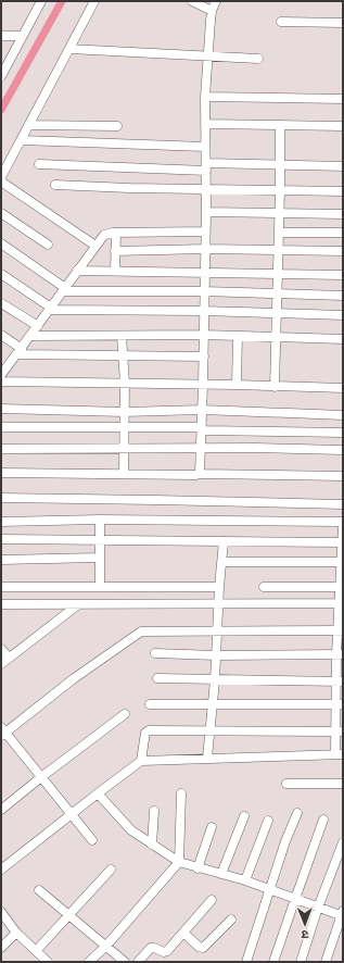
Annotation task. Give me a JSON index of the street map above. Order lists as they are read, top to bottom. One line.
{"north":"bottom"}
